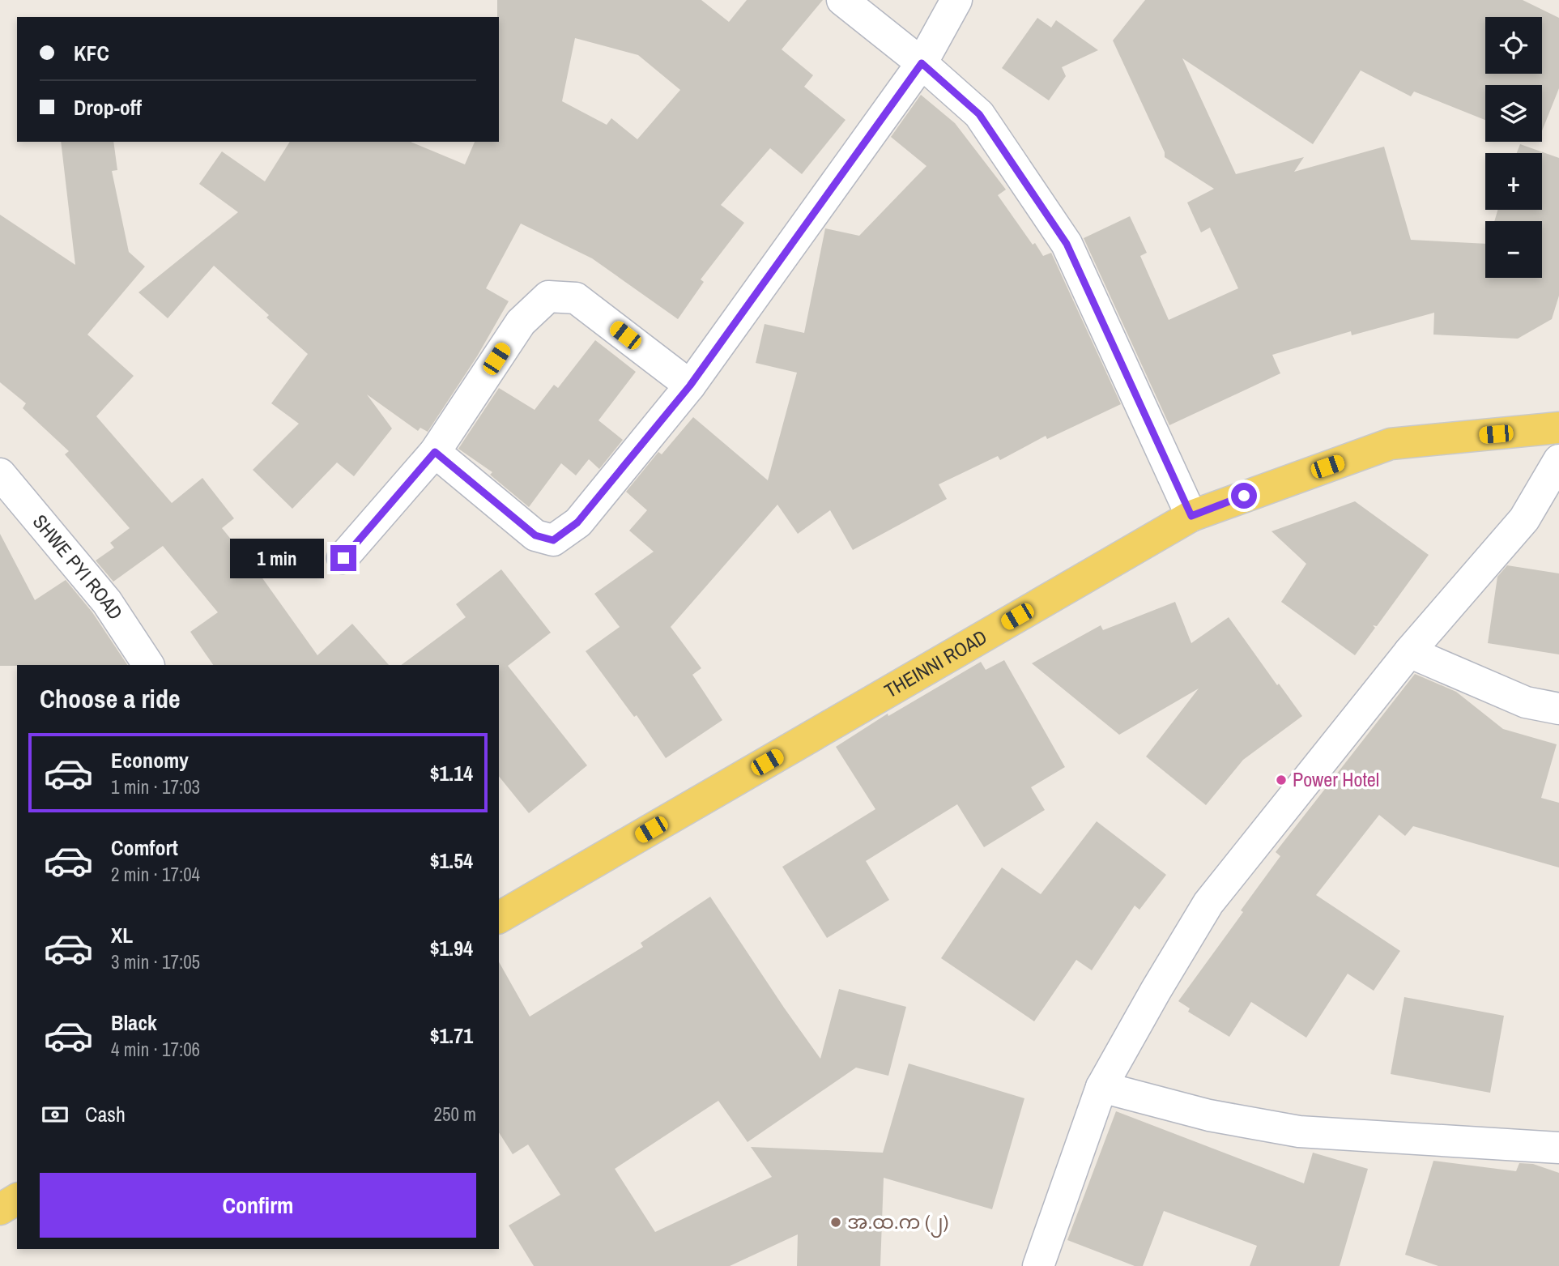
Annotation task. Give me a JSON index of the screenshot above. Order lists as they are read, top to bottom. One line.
{"streets":{"main road":["THEINNI ROAD"],"street":["SHWE PYI ROAD"]},"places":["Power Hotel","အ.ထ.က (၂)"],"page":{"map_buttons":["+","−"],"banner":["KFC","Drop-off"],"bubble":"1 min","heading":"Choose a ride","list":[{"name":"Economy","note":"1 min · 17:03","value":"$1.14"},{"name":"Comfort","note":"2 min · 17:04","value":"$1.54"},{"name":"XL","note":"3 min · 17:05","value":"$1.94"},{"name":"Black","note":"4 min · 17:06","value":"$1.71"}],"pay":["Cash","250 m"],"buttons":"Confirm"}}
